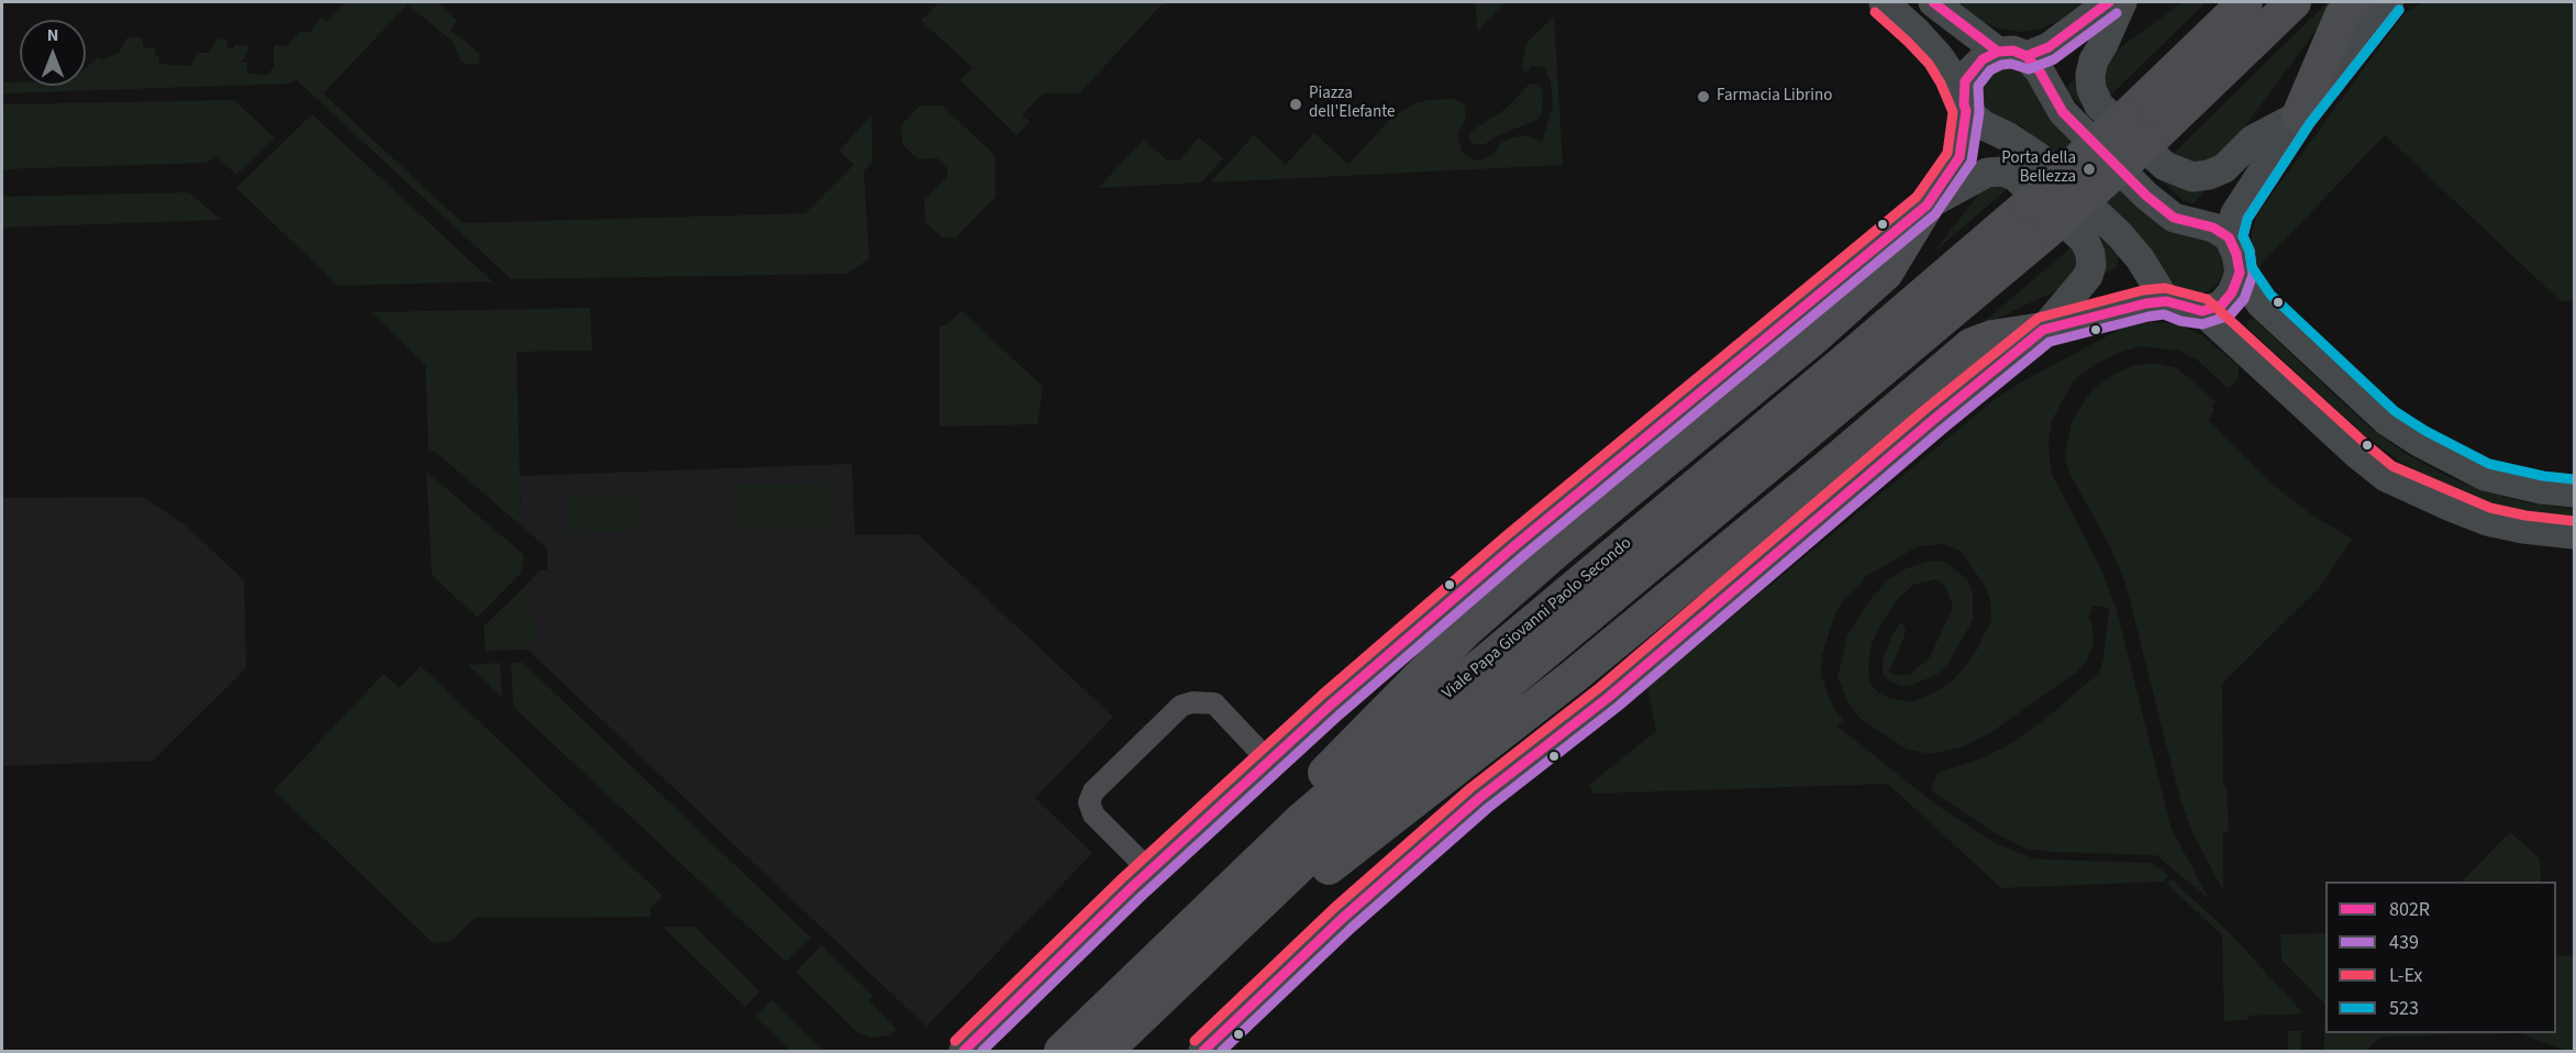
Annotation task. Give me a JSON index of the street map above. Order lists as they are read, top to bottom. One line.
{"streets":{"main road":["Viale Papa Giovanni Paolo Secondo"]},"places":["Farmacia Librino","Piazza dell'Elefante","Porta della Bellezza"],"lines":["transit line 802R","transit line 439","transit line 523","transit line L-Ex"],"legend":["802R","439","L-Ex","523"],"north":"top"}
